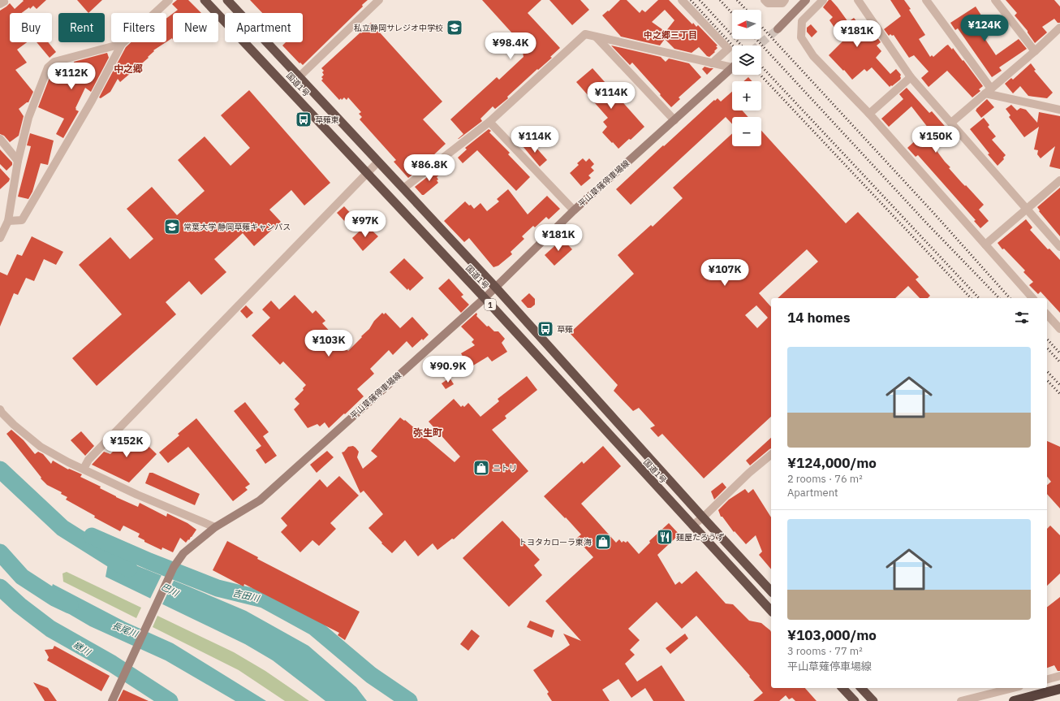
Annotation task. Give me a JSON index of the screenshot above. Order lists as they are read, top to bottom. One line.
{"streets":{"highway":["国道1号","1"],"main road":["平山草薙停車場線"]},"crossings":[["国道1号","平山草薙停車場線"]],"districts":["中之郷三丁目","中之郷","弥生町"],"water":["巴川","吉田川","長尾川","継川"],"places":{"school or university":["私立静岡サレジオ中学校","常葉大学 静岡草薙キャンパス"],"bus stop":["草薙東","草薙"],"shop":["ニトリ","トヨタカローラ東海"],"restaurant":["麺屋たろうず"]},"north":"left","page":{"map_buttons":["+","−"],"chip":["Buy","Rent","Filters","New","Apartment"],"price":["¥124K","¥181K","¥98.4K","¥112K","¥114K","¥114K","¥150K","¥86.8K","¥97K","¥181K","¥107K","¥103K","¥90.9K","¥152K"],"heading":"14 homes","list":[{"name":"¥124,000/mo","note":"2 rooms · 76 m² · Apartment"},{"name":"¥103,000/mo","note":"3 rooms · 77 m² · 平山草薙停車場線"}]}}
